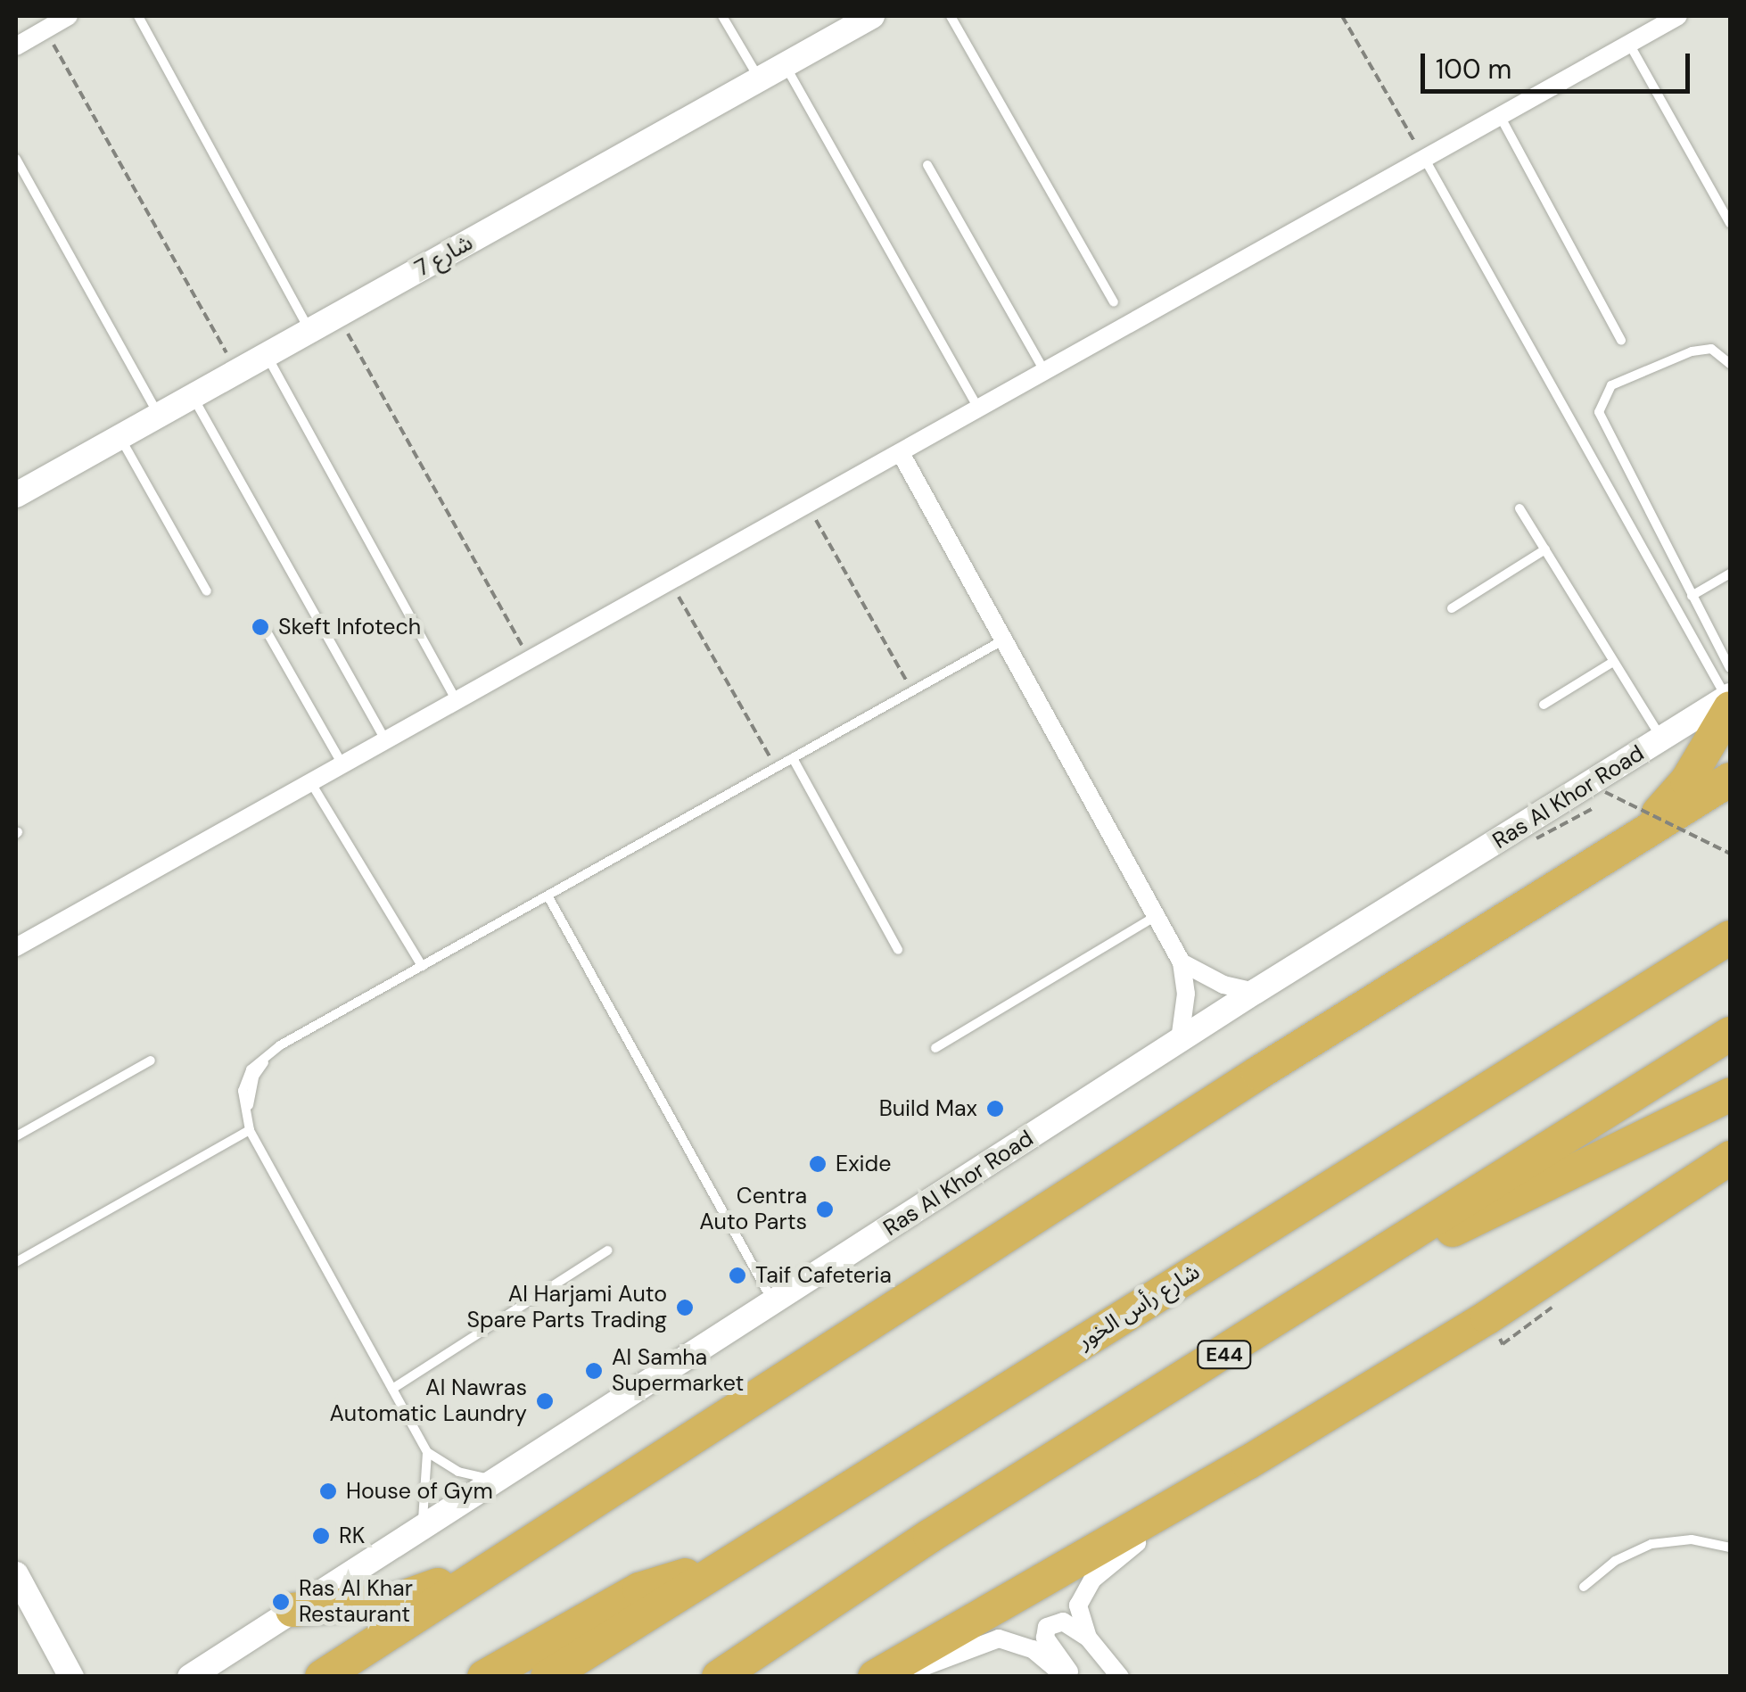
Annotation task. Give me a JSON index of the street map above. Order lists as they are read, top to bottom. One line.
{"streets":{"highway":["شارع رأس الخور","E44"],"street":["شارع 7","Ras Al Khor Road"]},"places":["Skeft Infotech","Build Max","Exide","Centra Auto Parts","Taif Cafeteria","Al Harjami Auto Spare Parts Trading","Al Samha Supermarket","Al Nawras Automatic Laundry","House of Gym","RK","Ras Al Khar Restaurant"],"scale_bar":"100 m"}
